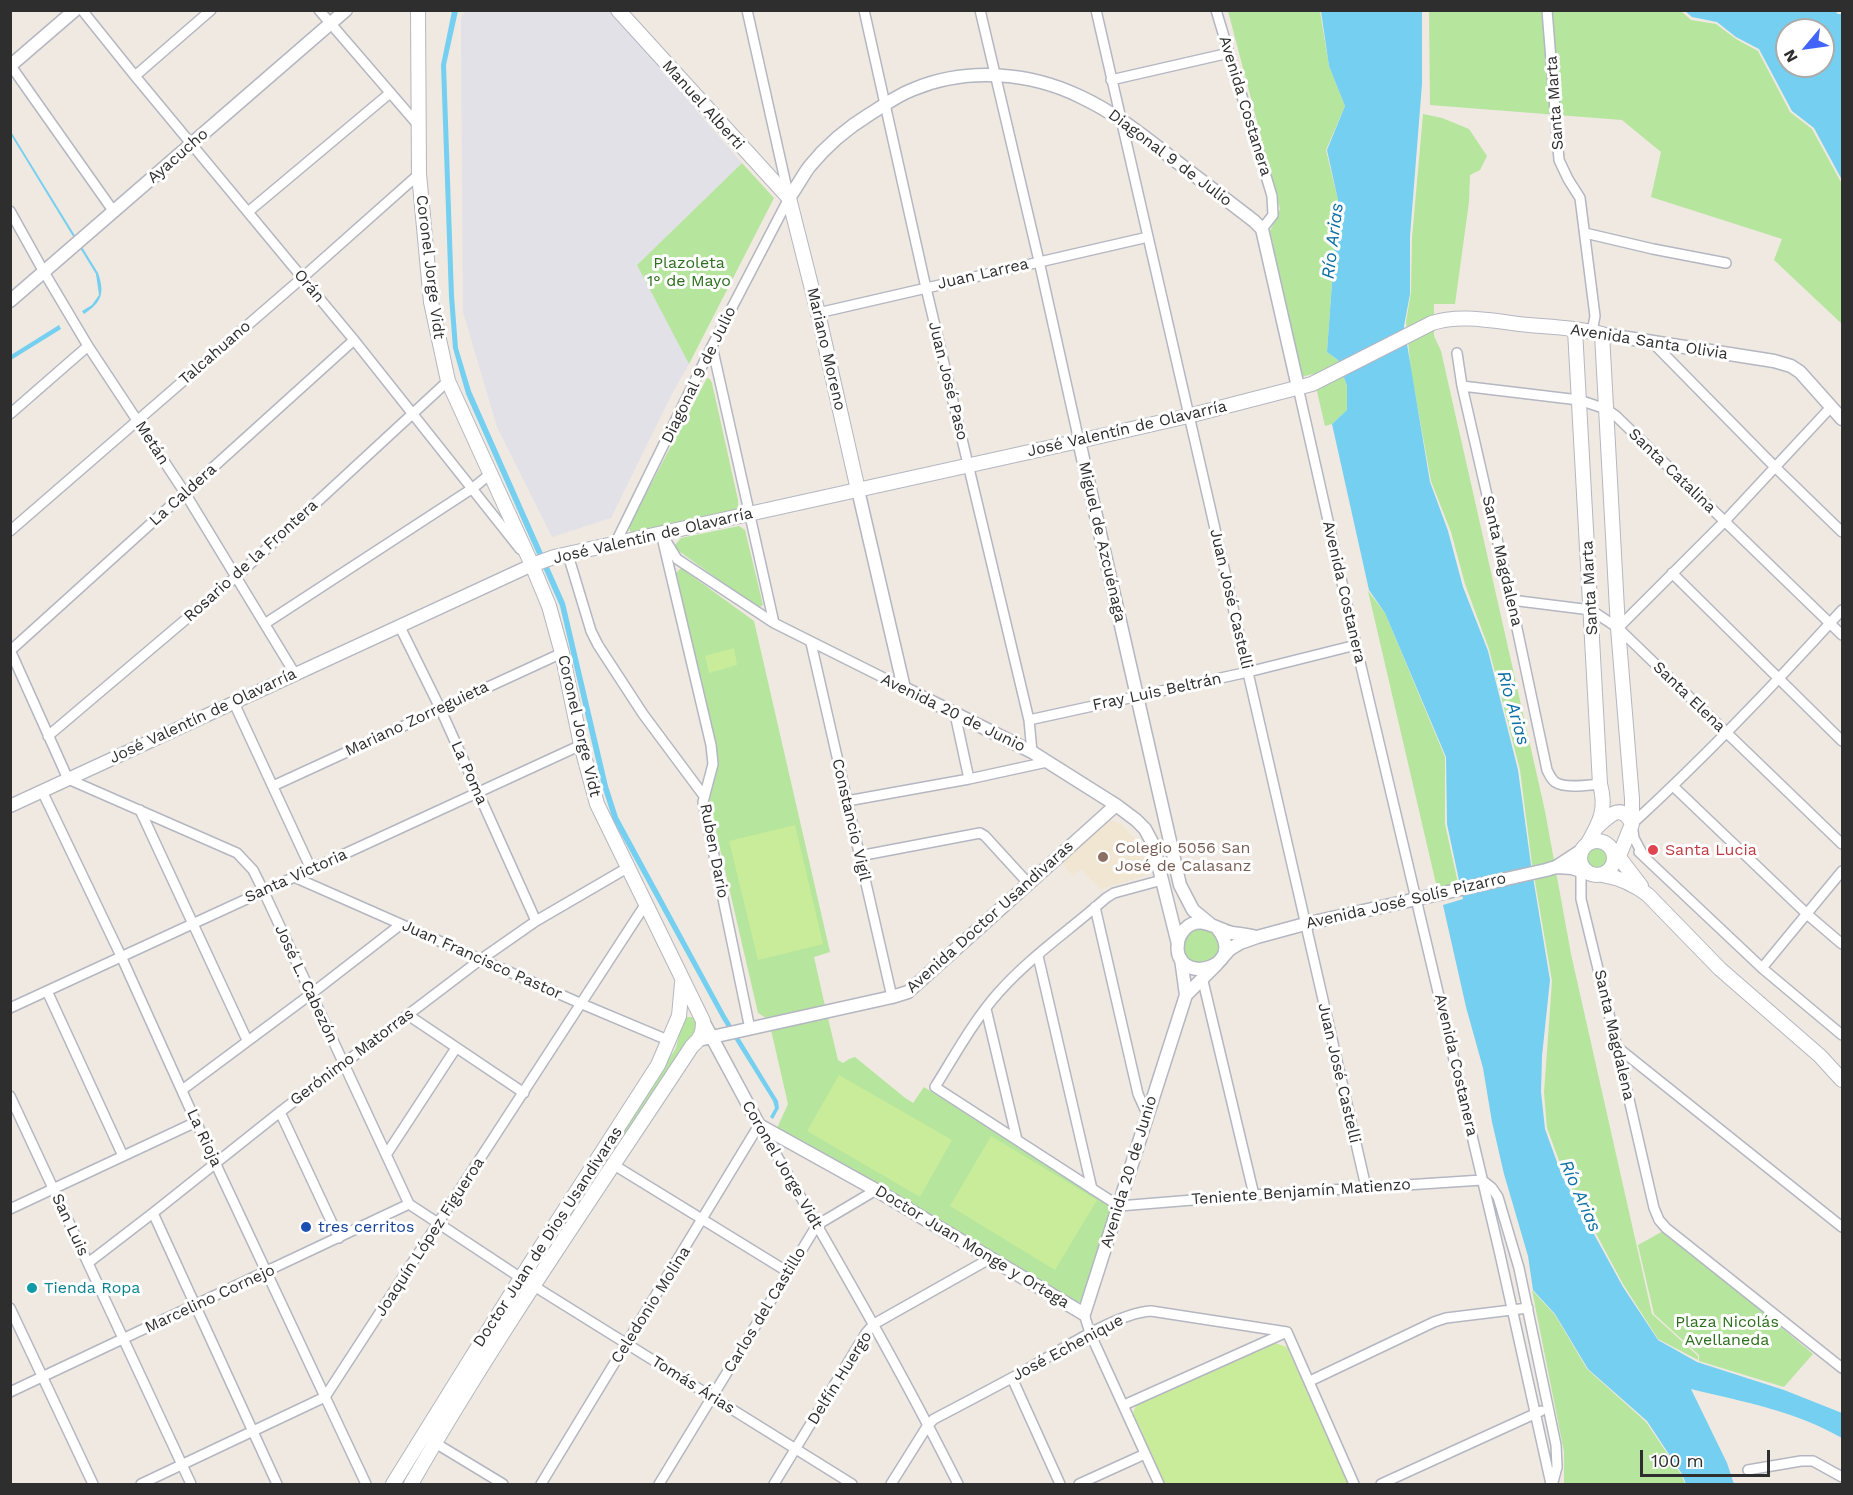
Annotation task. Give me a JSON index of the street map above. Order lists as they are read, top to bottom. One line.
{"streets":{"main road":["Santa Marta","Manuel Alberti","Coronel Jorge Vidt","Avenida Santa Olivia","Mariano Moreno","José Valentín de Olavarría","Avenida José Solís Pizarro","Doctor Juan de Dios Usandivaras"],"street":["Avenida Costanera","Ayacucho","Diagonal 9 de Julio","Juan Larrea","Orán","Talcahuano","Juan José Paso","Metán","Santa Catalina","La Caldera","Miguel de Azcuénaga","Rosario de la Frontera","Santa Magdalena","Juan José Castelli","Fray Luis Beltrán","Santa Elena","Avenida 20 de Junio","Mariano Zorreguieta","La Poma","Constancio Vigil","Ruben Dario","Santa Victoria","Avenida Doctor Usandivaras","Juan Francisco Pastor","José L. Cabezón","Gerónimo Matorras","La Rioja","Teniente Benjamín Matienzo","San Luis","Joaquín López Figueroa","Doctor Juan Monge y Ortega","Marcelino Cornejo","Celedonio Molina","Carlos del Castillo","José Echenique","Delfín Huergo","Tomás Árias"]},"crossings":[["Santa Marta","Avenida Santa Olivia"],["Santa Marta","Santa Catalina"],["Santa Marta","Santa Magdalena"],["Santa Marta","Santa Elena"],["Santa Marta","Avenida José Solís Pizarro"],["Manuel Alberti","Diagonal 9 de Julio"],["Manuel Alberti","Mariano Moreno"],["Avenida Costanera","Diagonal 9 de Julio"],["Avenida Costanera","José Valentín de Olavarría"],["Avenida Costanera","Fray Luis Beltrán"],["Avenida Costanera","Avenida José Solís Pizarro"],["Avenida Costanera","Teniente Benjamín Matienzo"],["Ayacucho","Orán"],["Ayacucho","Metán"],["Diagonal 9 de Julio","Mariano Moreno"],["Diagonal 9 de Julio","Juan José Paso"],["Diagonal 9 de Julio","José Valentín de Olavarría"],["Diagonal 9 de Julio","Miguel de Azcuénaga"],["Diagonal 9 de Julio","Juan José Castelli"],["Coronel Jorge Vidt","Orán"],["Coronel Jorge Vidt","Talcahuano"],["Coronel Jorge Vidt","José Valentín de Olavarría"],["Coronel Jorge Vidt","Rosario de la Frontera"],["Coronel Jorge Vidt","Mariano Zorreguieta"],["Coronel Jorge Vidt","Santa Victoria"],["Coronel Jorge Vidt","Avenida Doctor Usandivaras"],["Coronel Jorge Vidt","Gerónimo Matorras"],["Coronel Jorge Vidt","Joaquín López Figueroa"],["Coronel Jorge Vidt","Doctor Juan de Dios Usandivaras"],["Coronel Jorge Vidt","Doctor Juan Monge y Ortega"],["Coronel Jorge Vidt","Celedonio Molina"],["Coronel Jorge Vidt","Carlos del Castillo"],["Coronel Jorge Vidt","José Echenique"],["Coronel Jorge Vidt","Delfín Huergo"],["Juan Larrea","Mariano Moreno"],["Juan Larrea","Juan José Paso"],["Juan Larrea","Miguel de Azcuénaga"],["Juan Larrea","Juan José Castelli"],["Orán","Talcahuano"],["Orán","José Valentín de Olavarría"],["Orán","La Caldera"],["Orán","Rosario de la Frontera"],["Avenida Santa Olivia","José Valentín de Olavarría"],["Mariano Moreno","José Valentín de Olavarría"],["Mariano Moreno","Avenida 20 de Junio"],["Talcahuano","Metán"],["Juan José Paso","José Valentín de Olavarría"],["Juan José Paso","Fray Luis Beltrán"],["Juan José Paso","Avenida 20 de Junio"],["José Valentín de Olavarría","Metán"],["José Valentín de Olavarría","Miguel de Azcuénaga"],["José Valentín de Olavarría","Juan José Castelli"],["José Valentín de Olavarría","Avenida 20 de Junio"],["José Valentín de Olavarría","La Poma"],["José Valentín de Olavarría","Ruben Dario"],["José Valentín de Olavarría","La Rioja"],["Metán","La Caldera"],["Metán","Rosario de la Frontera"],["Santa Catalina","Santa Magdalena"],["Miguel de Azcuénaga","Fray Luis Beltrán"],["Miguel de Azcuénaga","Avenida 20 de Junio"],["Miguel de Azcuénaga","Avenida José Solís Pizarro"],["Santa Magdalena","Santa Elena"],["Santa Magdalena","Avenida José Solís Pizarro"],["Juan José Castelli","Fray Luis Beltrán"],["Juan José Castelli","Avenida José Solís Pizarro"],["Juan José Castelli","Teniente Benjamín Matienzo"],["Avenida 20 de Junio","Constancio Vigil"],["Avenida 20 de Junio","Ruben Dario"],["Avenida 20 de Junio","Avenida José Solís Pizarro"],["Avenida 20 de Junio","Avenida Doctor Usandivaras"],["Avenida 20 de Junio","Teniente Benjamín Matienzo"],["Avenida 20 de Junio","Doctor Juan Monge y Ortega"],["Mariano Zorreguieta","La Poma"],["La Poma","Santa Victoria"],["La Poma","Gerónimo Matorras"],["Constancio Vigil","Avenida Doctor Usandivaras"],["Ruben Dario","Avenida Doctor Usandivaras"],["Santa Victoria","Juan Francisco Pastor"],["Santa Victoria","José L. Cabezón"],["Santa Victoria","La Rioja"],["Avenida Doctor Usandivaras","Doctor Juan de Dios Usandivaras"],["Juan Francisco Pastor","Gerónimo Matorras"],["Juan Francisco Pastor","Joaquín López Figueroa"],["Juan Francisco Pastor","Doctor Juan de Dios Usandivaras"],["José L. Cabezón","Gerónimo Matorras"],["José L. Cabezón","Marcelino Cornejo"],["Gerónimo Matorras","La Rioja"],["Gerónimo Matorras","San Luis"],["La Rioja","Joaquín López Figueroa"],["La Rioja","Marcelino Cornejo"],["San Luis","Marcelino Cornejo"],["Doctor Juan de Dios Usandivaras","Tomás Árias"],["Doctor Juan Monge y Ortega","Celedonio Molina"],["Doctor Juan Monge y Ortega","Carlos del Castillo"],["Doctor Juan Monge y Ortega","José Echenique"],["Doctor Juan Monge y Ortega","Delfín Huergo"],["Celedonio Molina","Tomás Árias"],["Carlos del Castillo","Tomás Árias"],["Delfín Huergo","Tomás Árias"]],"water":["Río Arias"],"parks":["Plazoleta 1° de Mayo","Plaza Nicolás Avellaneda"],"places":["Santa Lucia","Colegio 5056 San José de Calasanz","tres cerritos","Tienda Ropa"],"scale_bar":"100 m","north":"bottom left"}
